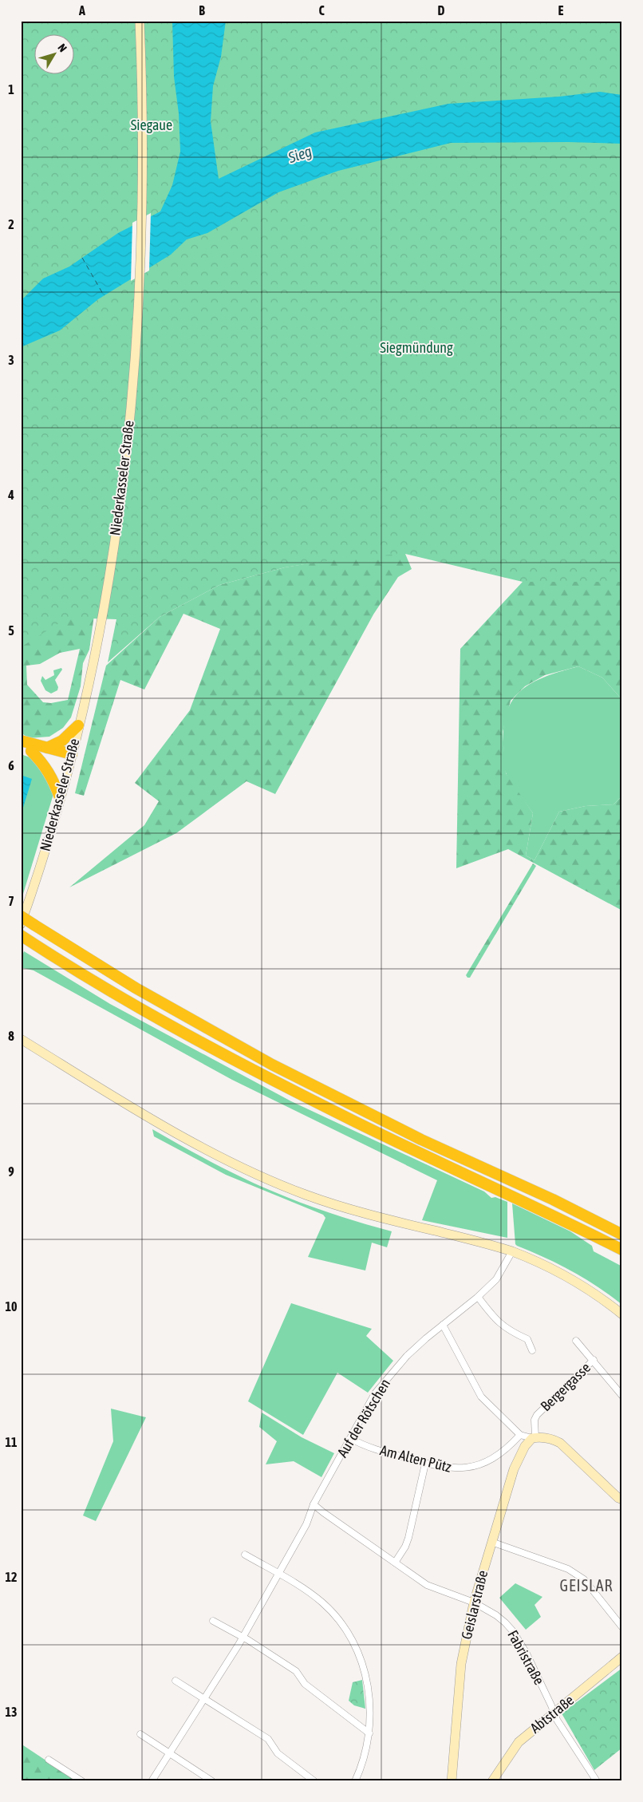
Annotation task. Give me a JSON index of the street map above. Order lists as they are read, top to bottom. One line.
{"streets":{"main road":["Niederkasseler Straße","Geislarstraße","Abtstraße"],"street":["Bergergasse","Auf der Rötschen","Am Alten Pütz","Fabristraße"]},"crossings":[["Bergergasse","Geislarstraße"],["Auf der Rötschen","Am Alten Pütz"],["Auf der Rötschen","Fabristraße"],["Geislarstraße","Fabristraße"],["Fabristraße","Abtstraße"]],"districts":["GEISLAR"],"water":["Sieg"],"parks":["Siegaue","Siegmündung"],"north":"top right","grid":{"columns":["A","B","C","D","E"],"rows":["1","2","3","4","5","6","7","8","9","10","11","12","13"]}}
